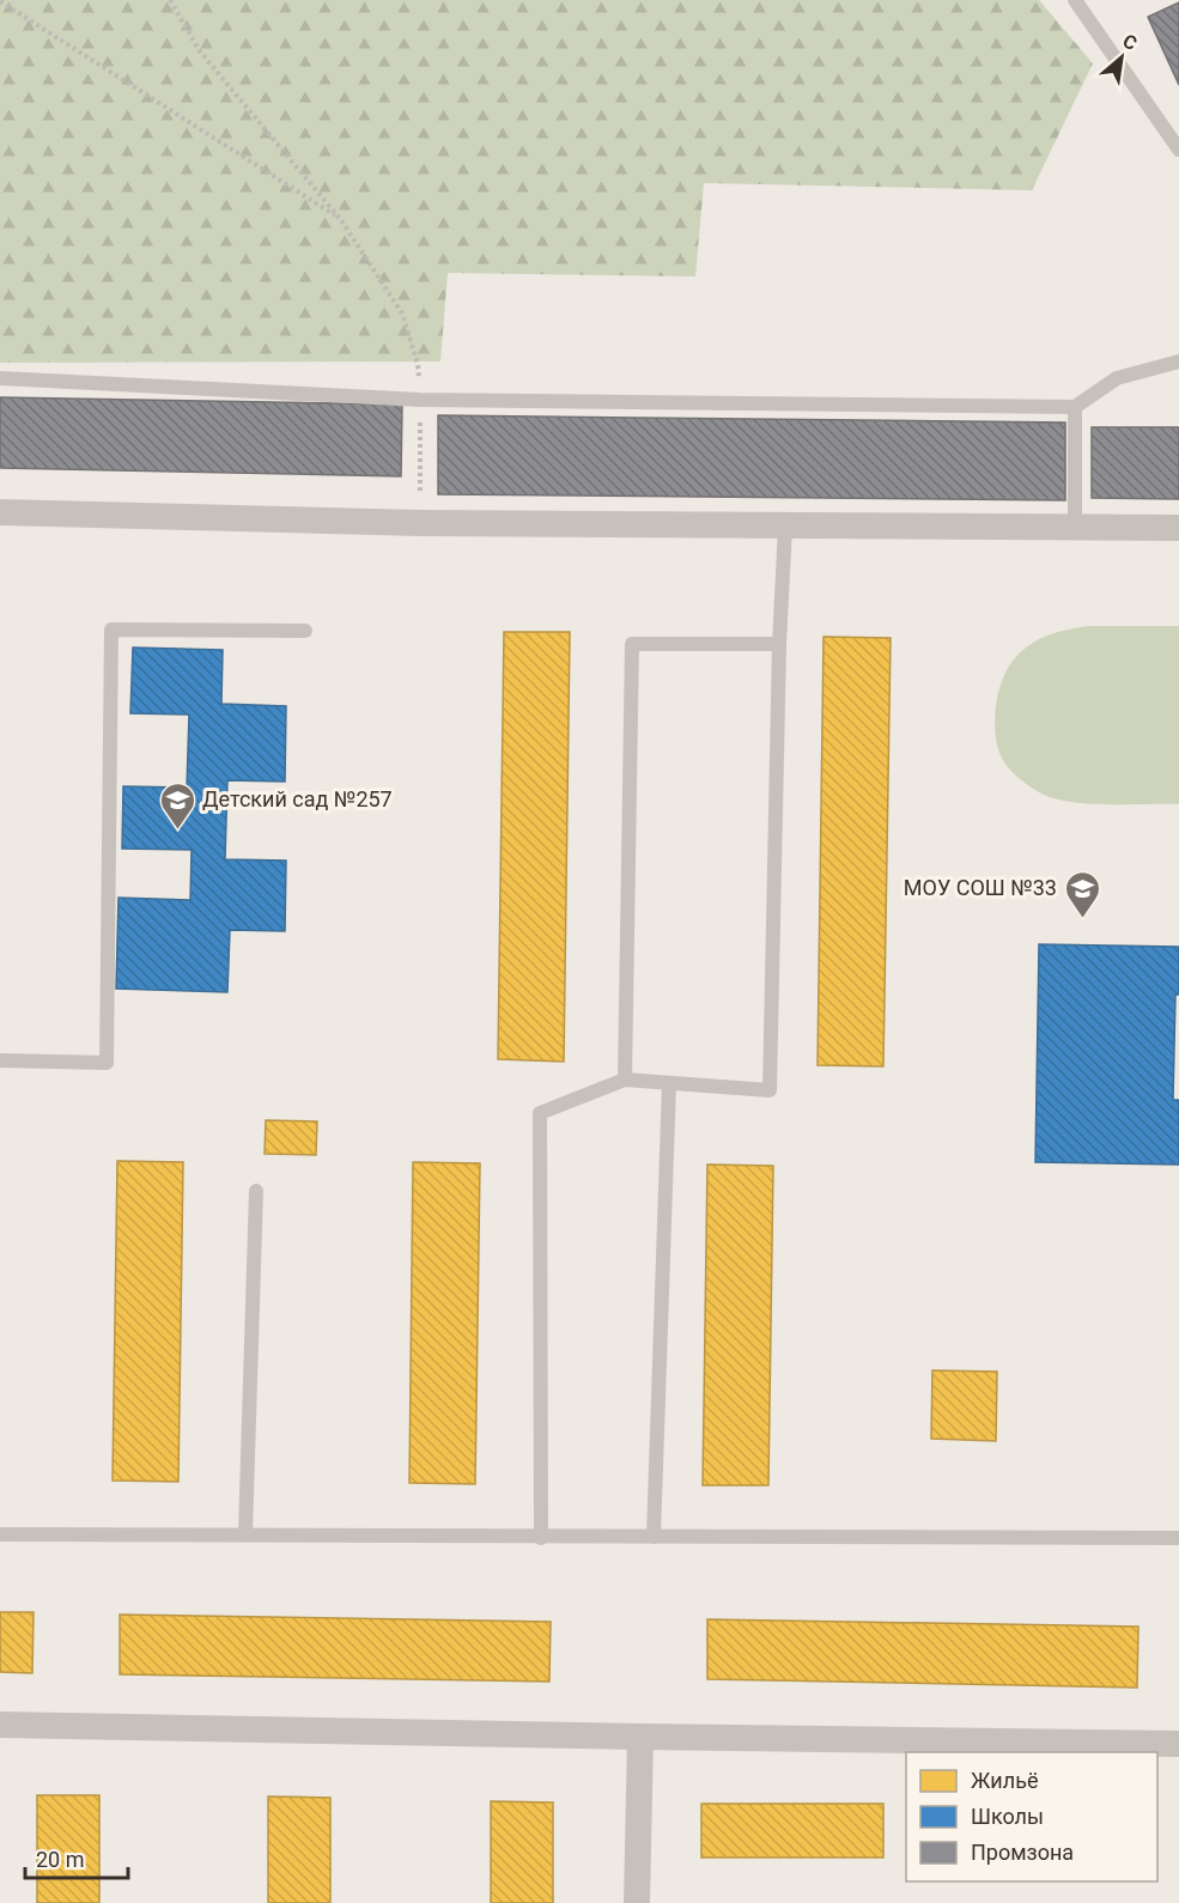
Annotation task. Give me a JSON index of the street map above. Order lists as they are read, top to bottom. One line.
{"places":{"school or university":["Детский сад №257","МОУ СОШ №33"]},"legend":["Жильё","Школы","Промзона"],"scale_bar":"20 m","north":"top right"}
